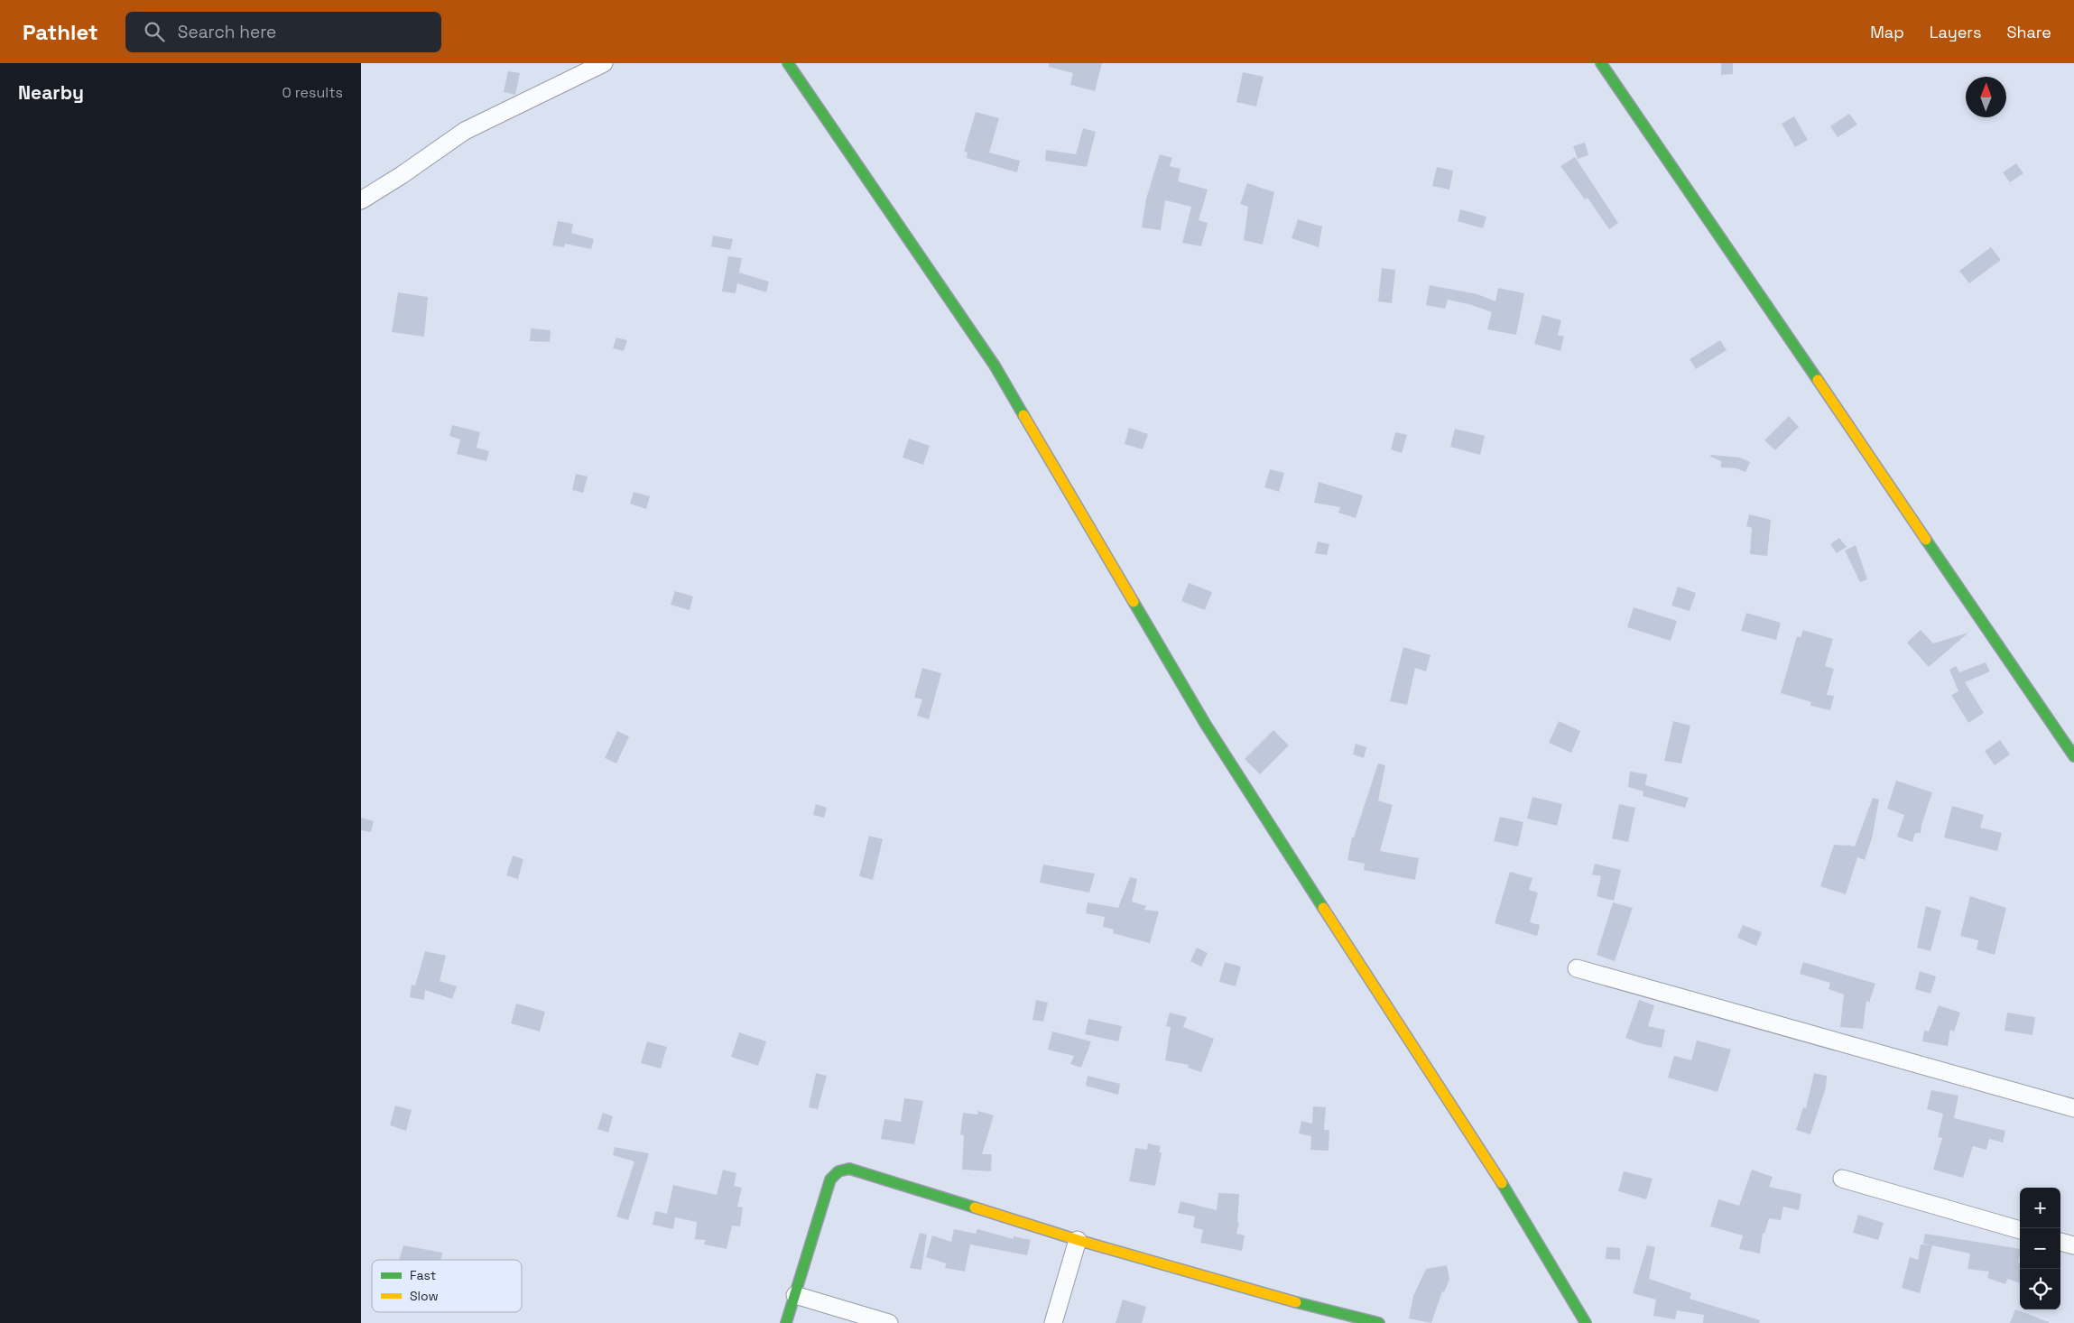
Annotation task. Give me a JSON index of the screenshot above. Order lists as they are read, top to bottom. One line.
{"legend":["Fast","Slow"],"north":"top","page":{"header":"Pathlet","search":"Search here","nav":["Map","Layers","Share"],"heading":["Nearby","0 results"],"map_buttons":["+","−"]}}
